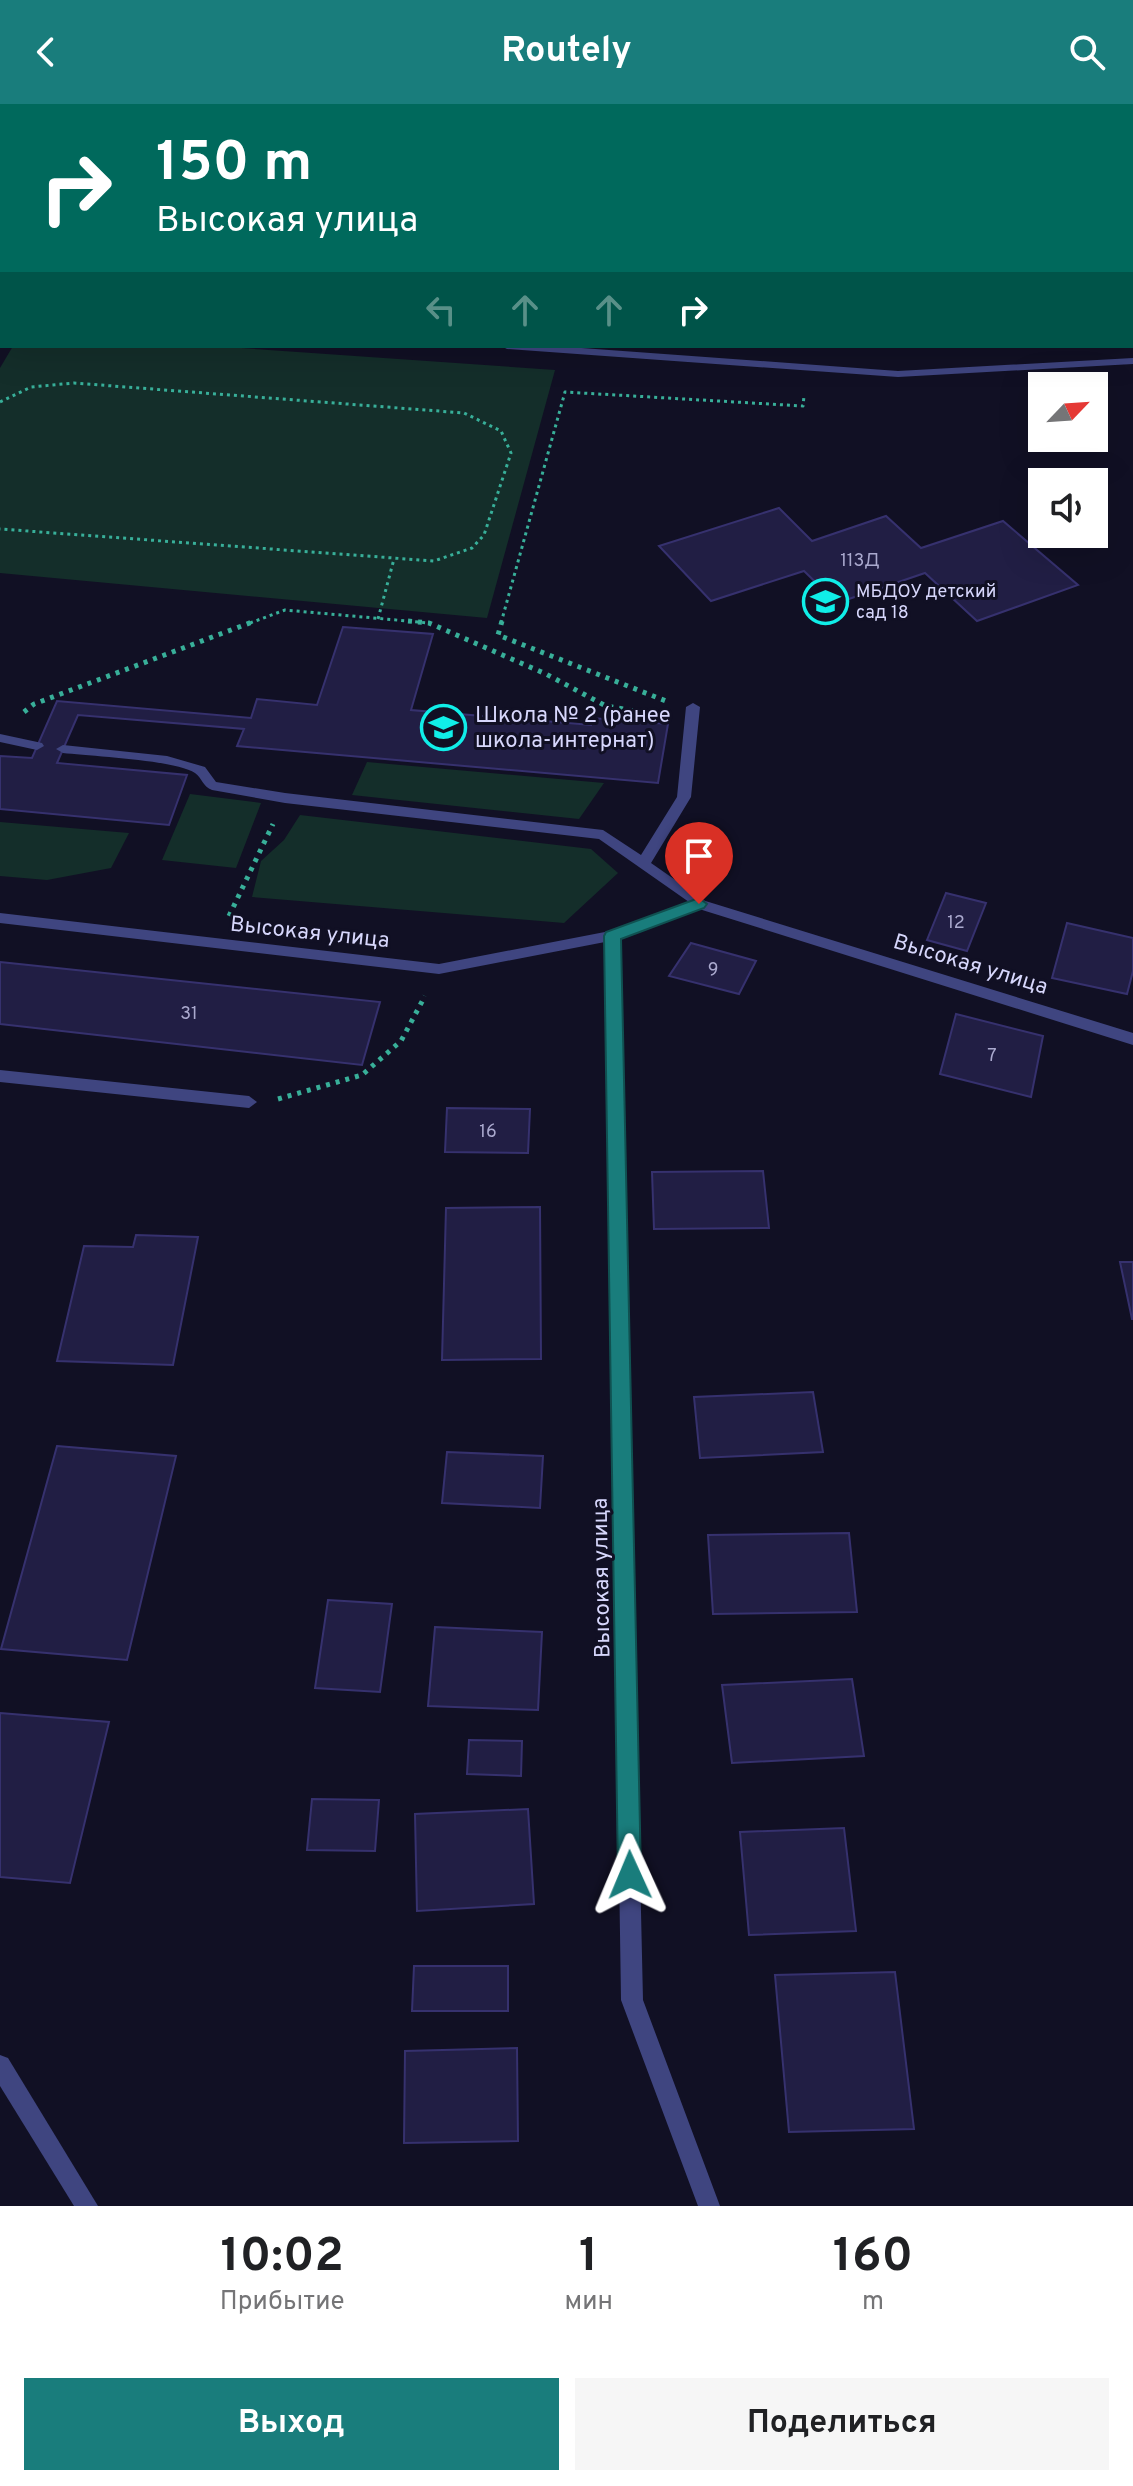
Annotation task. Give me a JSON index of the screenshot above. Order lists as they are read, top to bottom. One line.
{"streets":{"street":["Высокая улица"]},"places":{"school or university":["МБДОУ детский сад 18","Школа № 2 (ранее школа-интернат)"]},"house_numbers":["113Д","12","9","31","7","16"],"north":"top right","page":{"header":"Routely","turn":["150 m","Высокая улица"],"eta":["10:02","Прибытие","1","мин","160","m"],"buttons":["Выход","Поделиться"]}}
